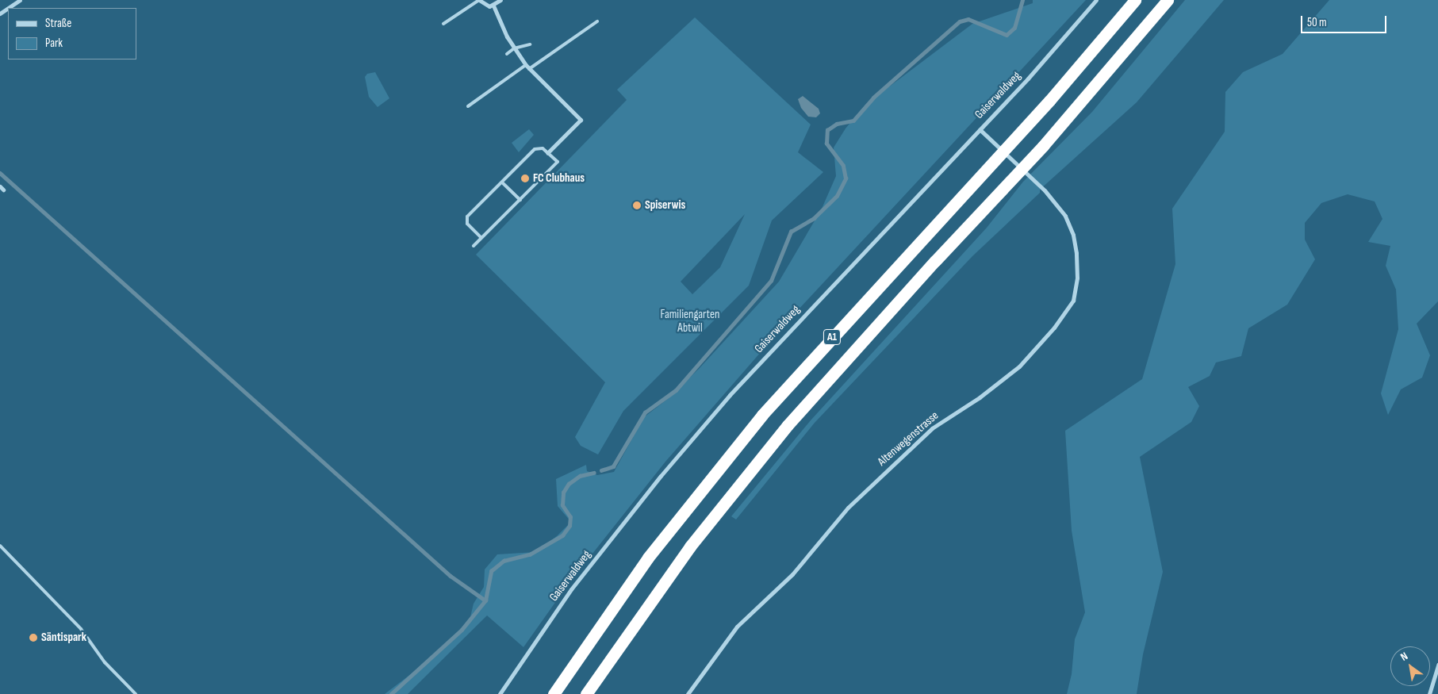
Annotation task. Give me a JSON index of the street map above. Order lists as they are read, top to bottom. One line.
{"streets":{"highway":["A1"],"street":["Gaiserwaldweg","Altenwegenstrasse"]},"crossings":[["Gaiserwaldweg","Altenwegenstrasse"]],"parks":["Familiengarten Abtwil"],"places":["FC Clubhaus","Spiserwis","Säntispark"],"legend":["Straße","Park"],"scale_bar":"50 m","north":"top left"}
